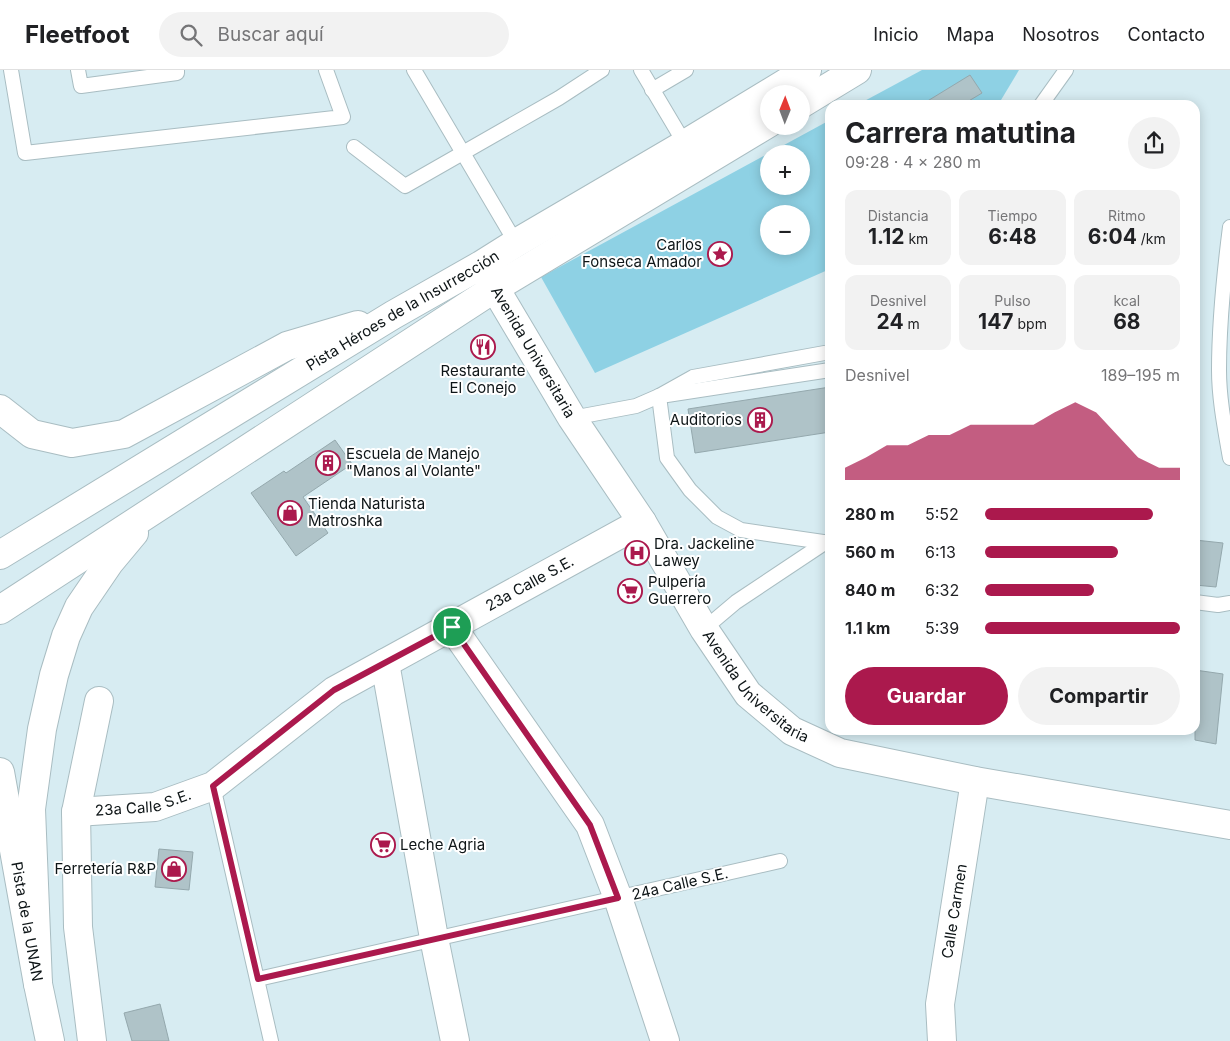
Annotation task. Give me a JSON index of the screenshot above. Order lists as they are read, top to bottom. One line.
{"streets":{"street":["Pista Héroes de la Insurrección","Avenida Universitaria","23a Calle S.E.","Calle Carmen","Pista de la UNAN"],"lane":["24a Calle S.E."]},"crossings":[["Pista Héroes de la Insurrección","Avenida Universitaria"],["Avenida Universitaria","23a Calle S.E."],["Avenida Universitaria","Calle Carmen"]],"places":{"place":["Carlos Fonseca Amador"],"restaurant":["Restaurante El Conejo"],"building":["Auditorios","Escuela de Manejo \"Manos al Volante\""],"shop":["Tienda Naturista Matroshka","Ferretería R&P"],"hospital":["Dra. Jackeline Lawey"],"supermarket":["Pulpería Guerrero","Leche Agria"]},"north":"top","page":{"header":"Fleetfoot","search":"Buscar aquí","nav":["Inicio","Mapa","Nosotros","Contacto"],"map_buttons":["+","−"],"heading":["Carrera matutina","09:28 · 4 × 280 m"],"stats":[["Distancia","1.12 km"],["Tiempo","6:48"],["Ritmo","6:04 /km"],["Desnivel","24 m"],["Pulso","147 bpm"],["kcal","68"]],"chart":["Desnivel","189–195 m"],"list":[{"name":"280 m","note":"5:52"},{"name":"560 m","note":"6:13"},{"name":"840 m","note":"6:32"},{"name":"1.1 km","note":"5:39"}],"buttons":["Guardar","Compartir"]}}
